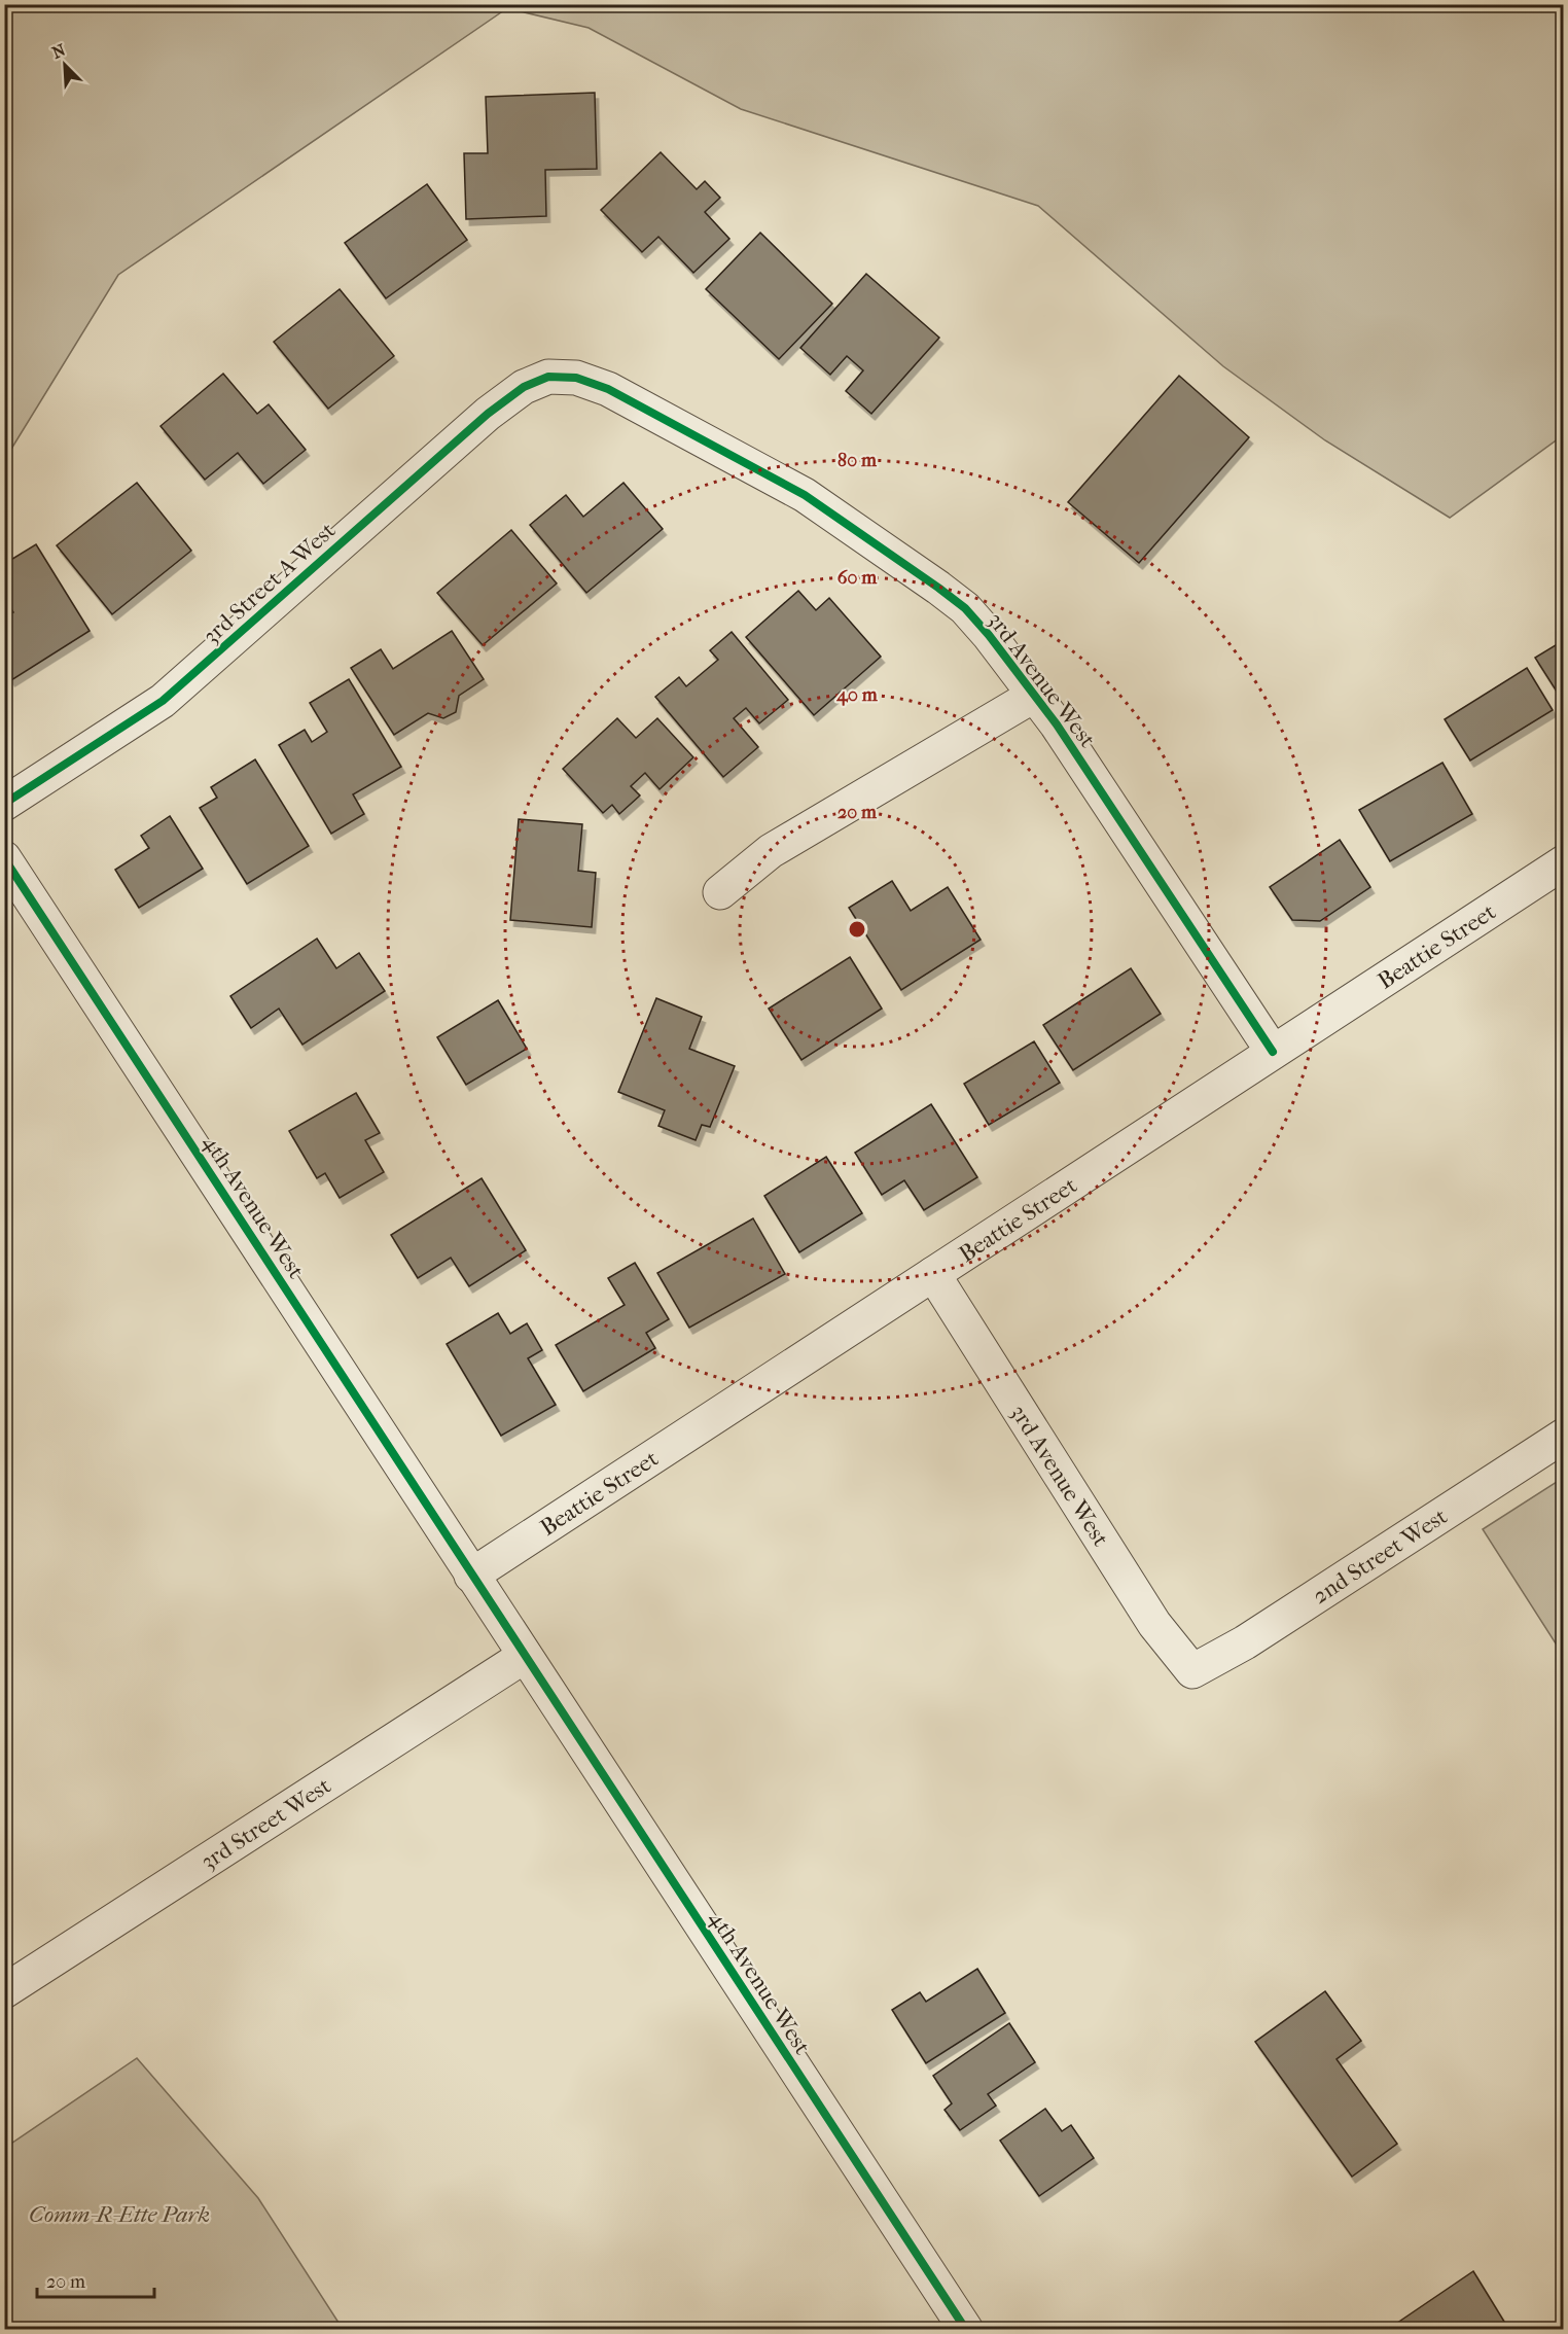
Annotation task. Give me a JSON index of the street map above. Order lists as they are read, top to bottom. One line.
{"streets":{"street":["3rd Street A West","3rd Avenue West","Beattie Street","4th Avenue West","2nd Street West","3rd Street West"]},"crossings":[["3rd Street A West","3rd Avenue West"],["3rd Avenue West","Beattie Street"],["3rd Avenue West","2nd Street West"],["Beattie Street","4th Avenue West"],["4th Avenue West","3rd Street West"]],"parks":["Comm-R-Ette Park"],"scale_bar":"20 m","north":"top left","rings":["80 m","60 m","40 m","20 m"]}
